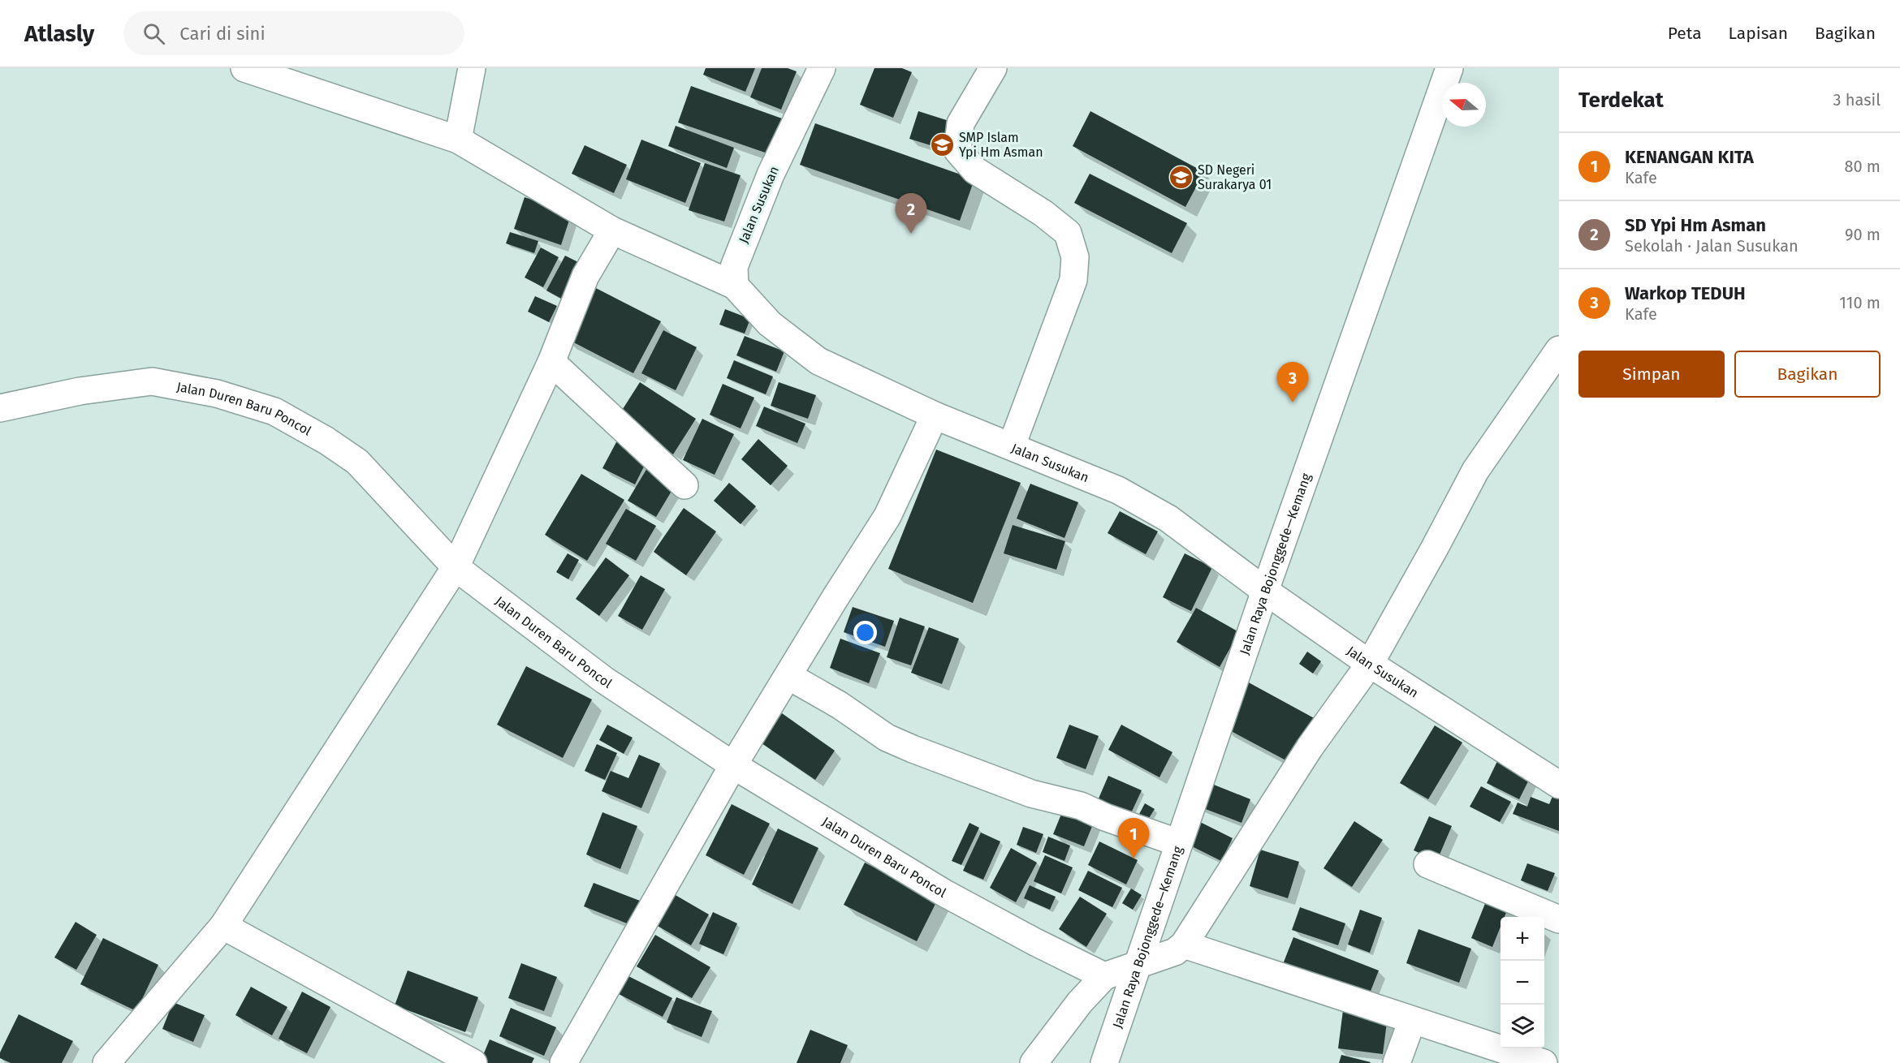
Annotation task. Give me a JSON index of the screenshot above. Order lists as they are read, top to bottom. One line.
{"streets":{"main road":["Jalan Susukan","Jalan Duren Baru Poncol","Jalan Raya Bojonggede—Kemang"]},"crossings":[["Jalan Susukan","Jalan Raya Bojonggede—Kemang"]],"places":{"school or university":["SMP Islam Ypi Hm Asman","SD Negeri Surakarya 01"]},"north":"left","page":{"header":"Atlasly","search":"Cari di sini","nav":["Peta","Lapisan","Bagikan"],"heading":["Terdekat","3 hasil"],"list":[{"mark":"1","name":"KENANGAN KITA","note":"Kafe","value":"80 m"},{"mark":"2","name":"SD Ypi Hm Asman","note":"Sekolah · Jalan Susukan","value":"90 m"},{"mark":"3","name":"Warkop TEDUH","note":"Kafe","value":"110 m"}],"pins":["2","3","1"],"buttons":["Simpan","Bagikan"],"map_buttons":["+","−"]}}
